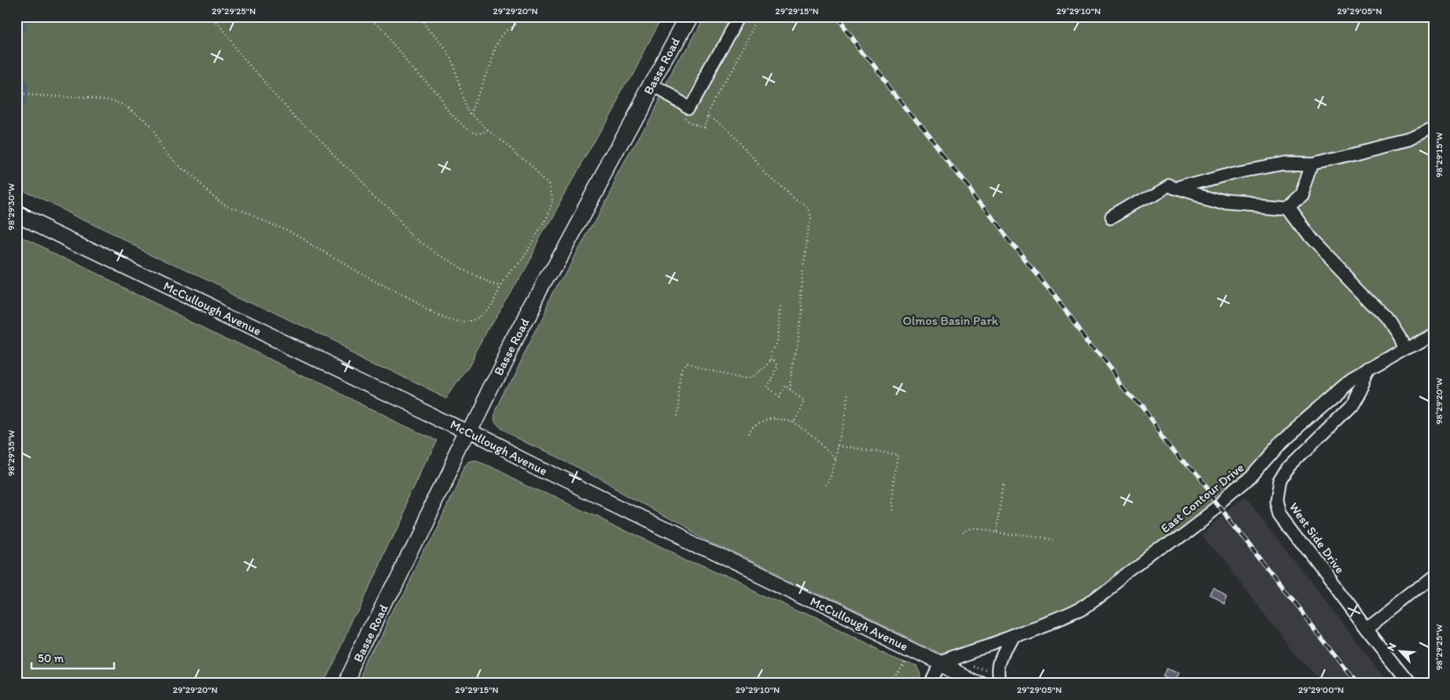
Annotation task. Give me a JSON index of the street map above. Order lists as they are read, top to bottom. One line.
{"streets":{"main road":["Basse Road","McCullough Avenue"],"street":["East Contour Drive","West Side Drive"]},"crossings":[["Basse Road","McCullough Avenue"],["McCullough Avenue","East Contour Drive"],["East Contour Drive","West Side Drive"]],"parks":["Olmos Basin Park"],"scale_bar":"50 m","north":"top left","coordinates":["29°29'25\"N","29°29'20\"N","29°29'15\"N","29°29'10\"N","29°29'05\"N","98°29'15\"W","98°29'30\"W","98°29'20\"W","98°29'35\"W","98°29'25\"W","29°29'00\"N"]}
